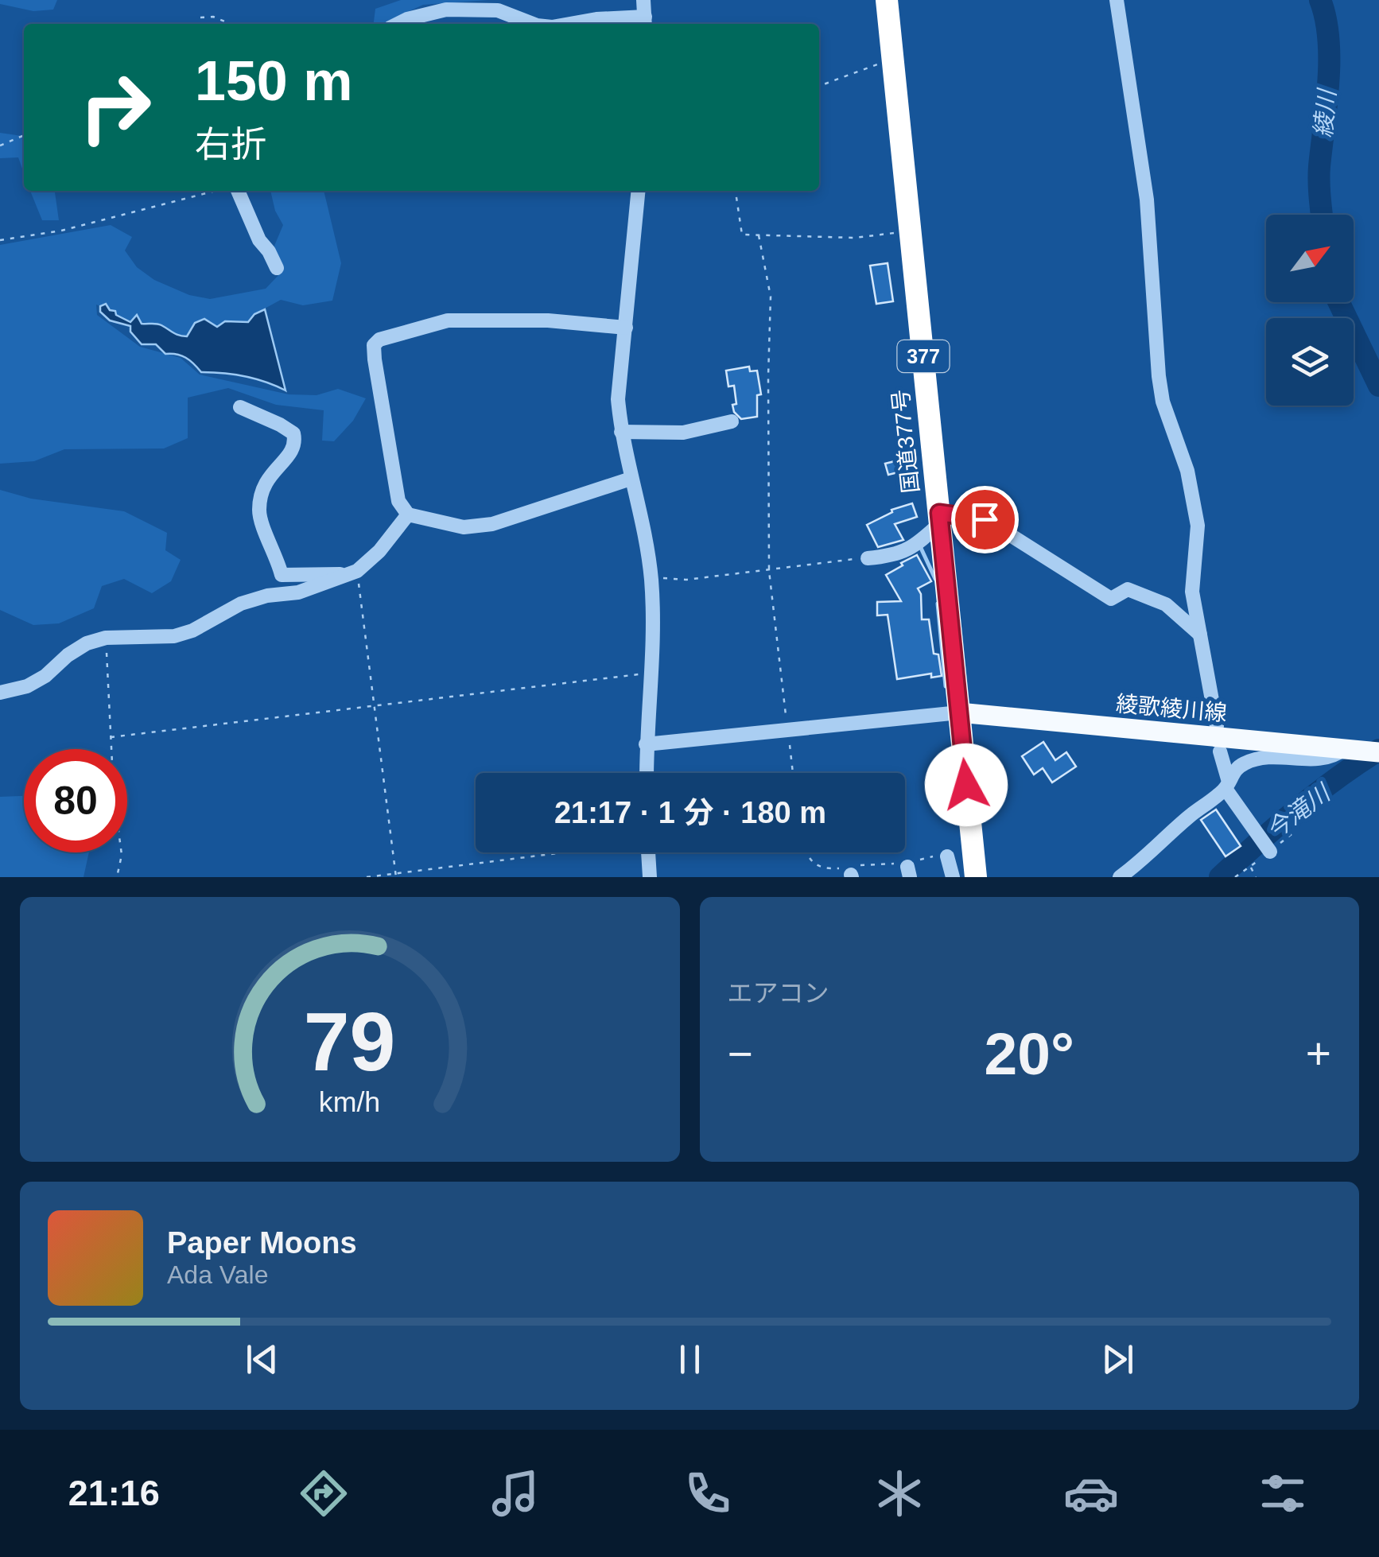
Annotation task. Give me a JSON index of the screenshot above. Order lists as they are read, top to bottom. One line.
{"streets":{"highway":["377","国道377号"],"main road":["綾歌綾川線"]},"crossings":[["国道377号","綾歌綾川線"]],"water":["綾川","今滝川"],"north":"top right","page":{"turn":["150 m","右折"],"limit":"80","trip":"21:17 · 1 分 · 180 m","tile":"エアコン","heat":["−","20°","+"],"song":["Paper Moons","Ada Vale"],"tabs":"21:16","gauge":["79","km/h"]}}
